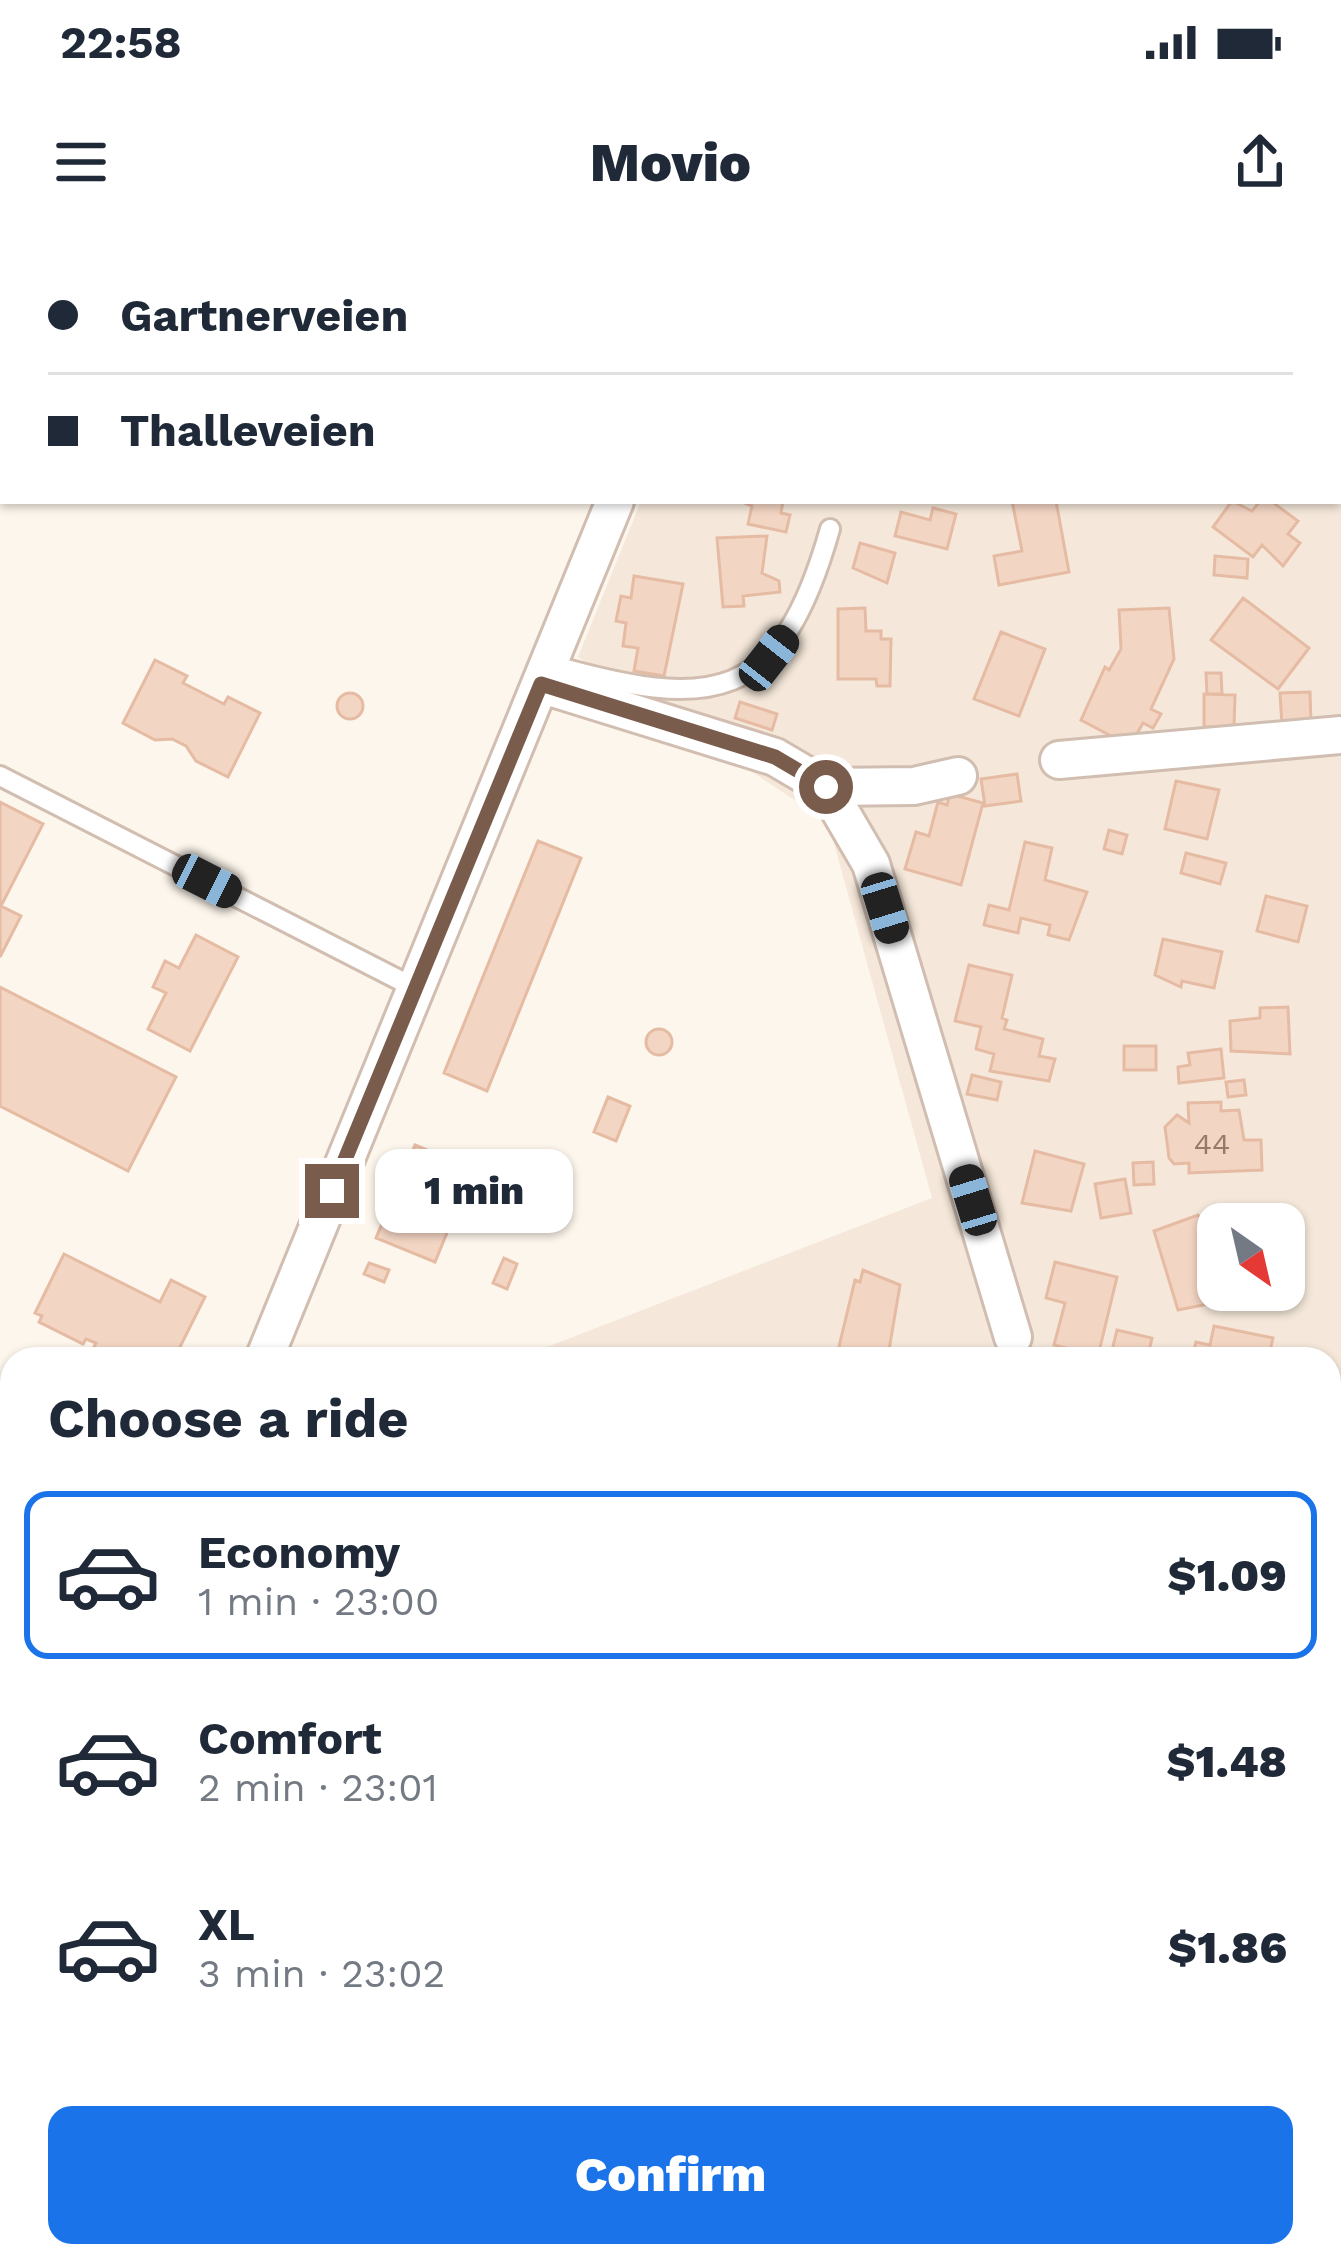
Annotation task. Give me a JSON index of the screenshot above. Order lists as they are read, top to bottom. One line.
{"house_numbers":["44"],"north":"bottom right","page":{"status":"22:58","header":"Movio","banner":["Gartnerveien","Thalleveien"],"bubble":"1 min","heading":"Choose a ride","list":[{"name":"Economy","note":"1 min · 23:00","value":"$1.09"},{"name":"Comfort","note":"2 min · 23:01","value":"$1.48"},{"name":"XL","note":"3 min · 23:02","value":"$1.86"}],"buttons":"Confirm"}}
